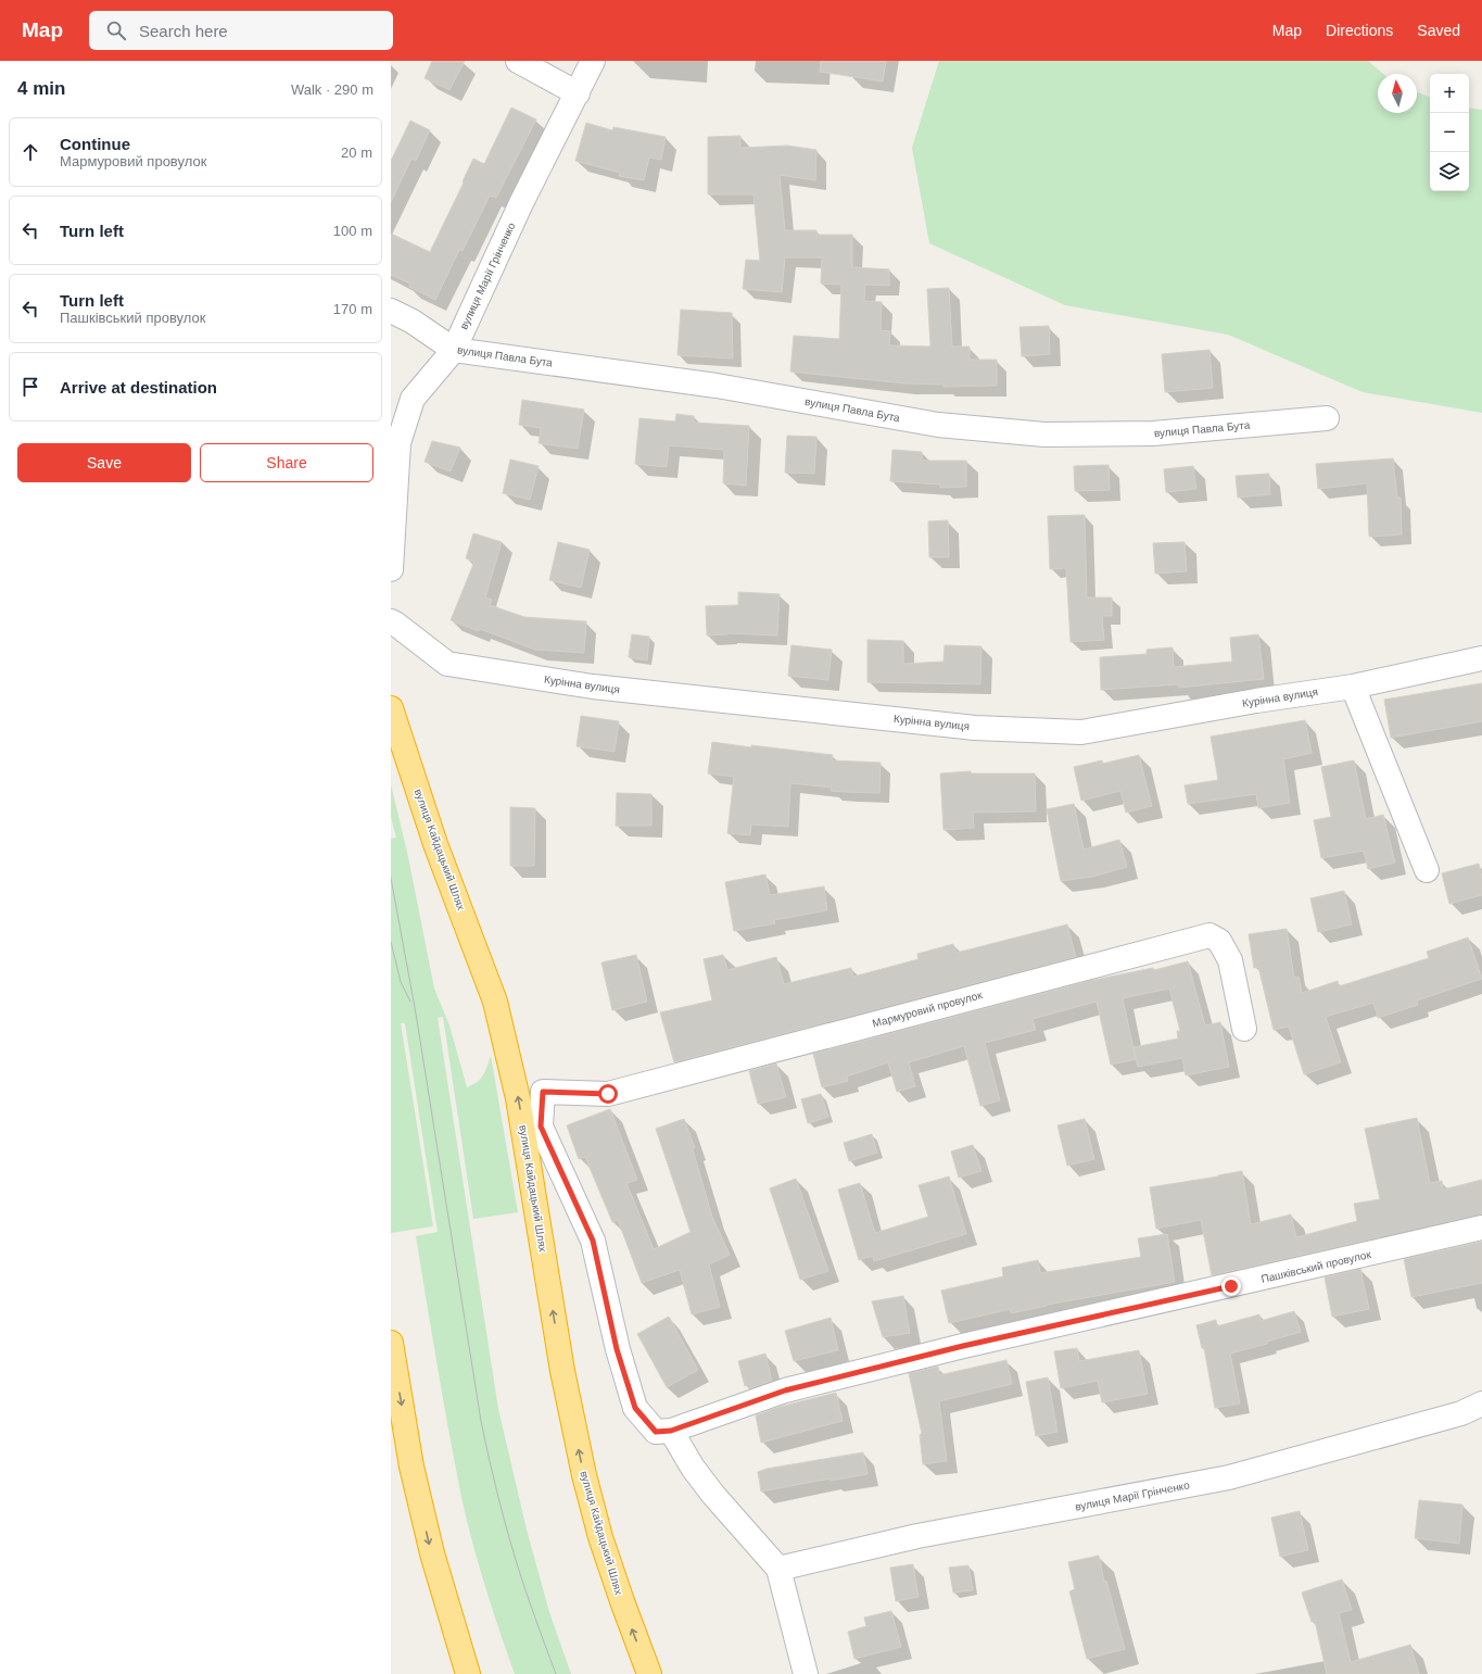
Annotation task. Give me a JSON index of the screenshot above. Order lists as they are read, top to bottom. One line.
{"streets":{"highway":["вулиця Кайдацький Шлях"],"street":["вулиця Марії Грінченко","вулиця Павла Бута","Курінна вулиця","Мармуровий провулок","Пашківський провулок"]},"crossings":[["вулиця Марії Грінченко","вулиця Павла Бута"],["Мармуровий провулок","Пашківський провулок"]],"north":"top","page":{"header":"Map","search":"Search here","nav":["Map","Directions","Saved"],"heading":["4 min","Walk · 290 m"],"map_buttons":["+","−"],"list":[["Continue","Мармуровий провулок","20 m"],["Turn left","100 m"],["Turn left","Пашківський провулок","170 m"],"Arrive at destination"],"buttons":["Save","Share"]}}
